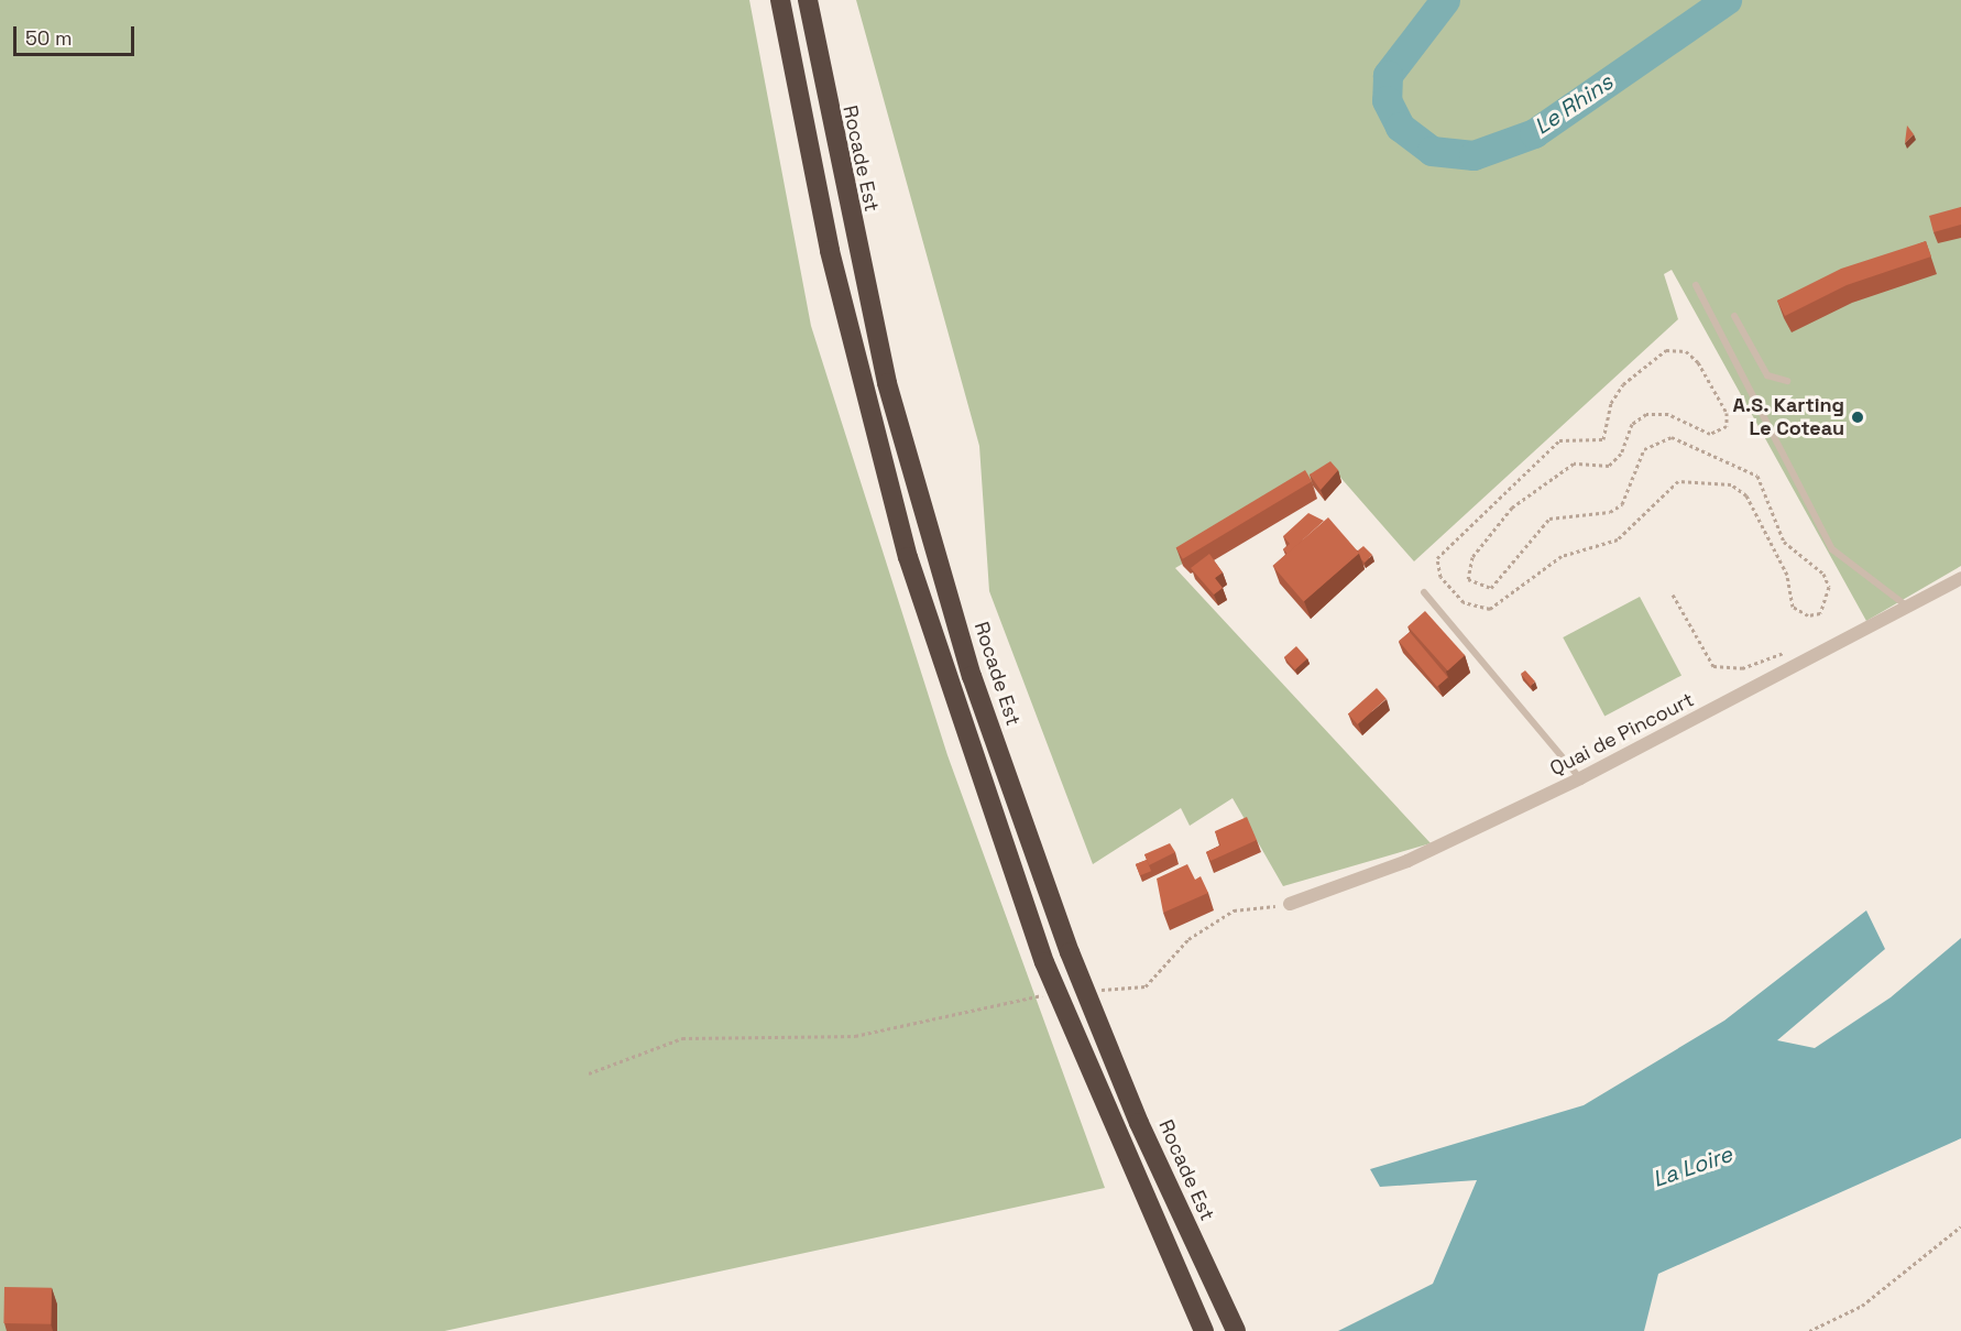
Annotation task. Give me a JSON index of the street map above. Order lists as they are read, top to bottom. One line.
{"streets":{"highway":["Rocade Est"],"street":["Quai de Pincourt"]},"water":["Le Rhins","La Loire"],"places":["A.S. Karting Le Coteau"],"scale_bar":"50 m"}
